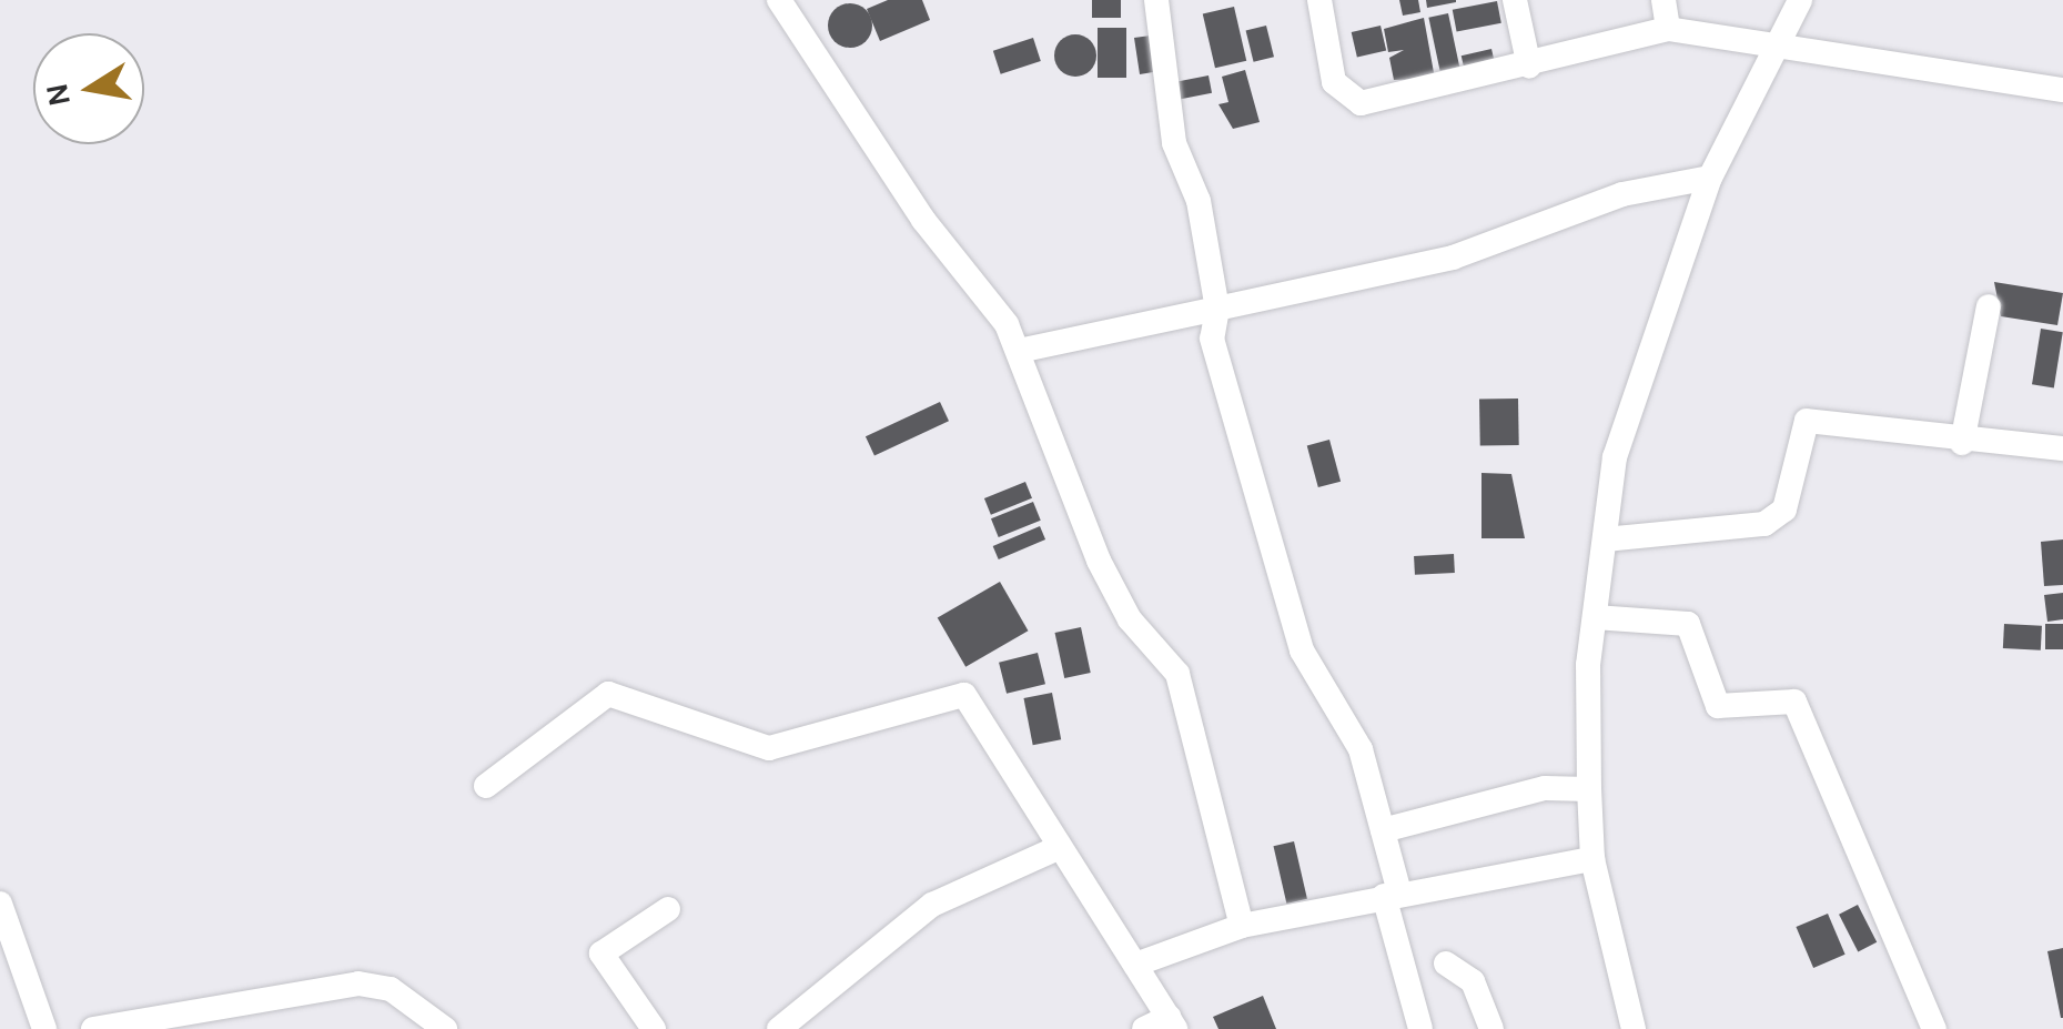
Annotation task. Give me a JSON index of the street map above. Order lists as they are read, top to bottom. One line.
{"north":"left"}
